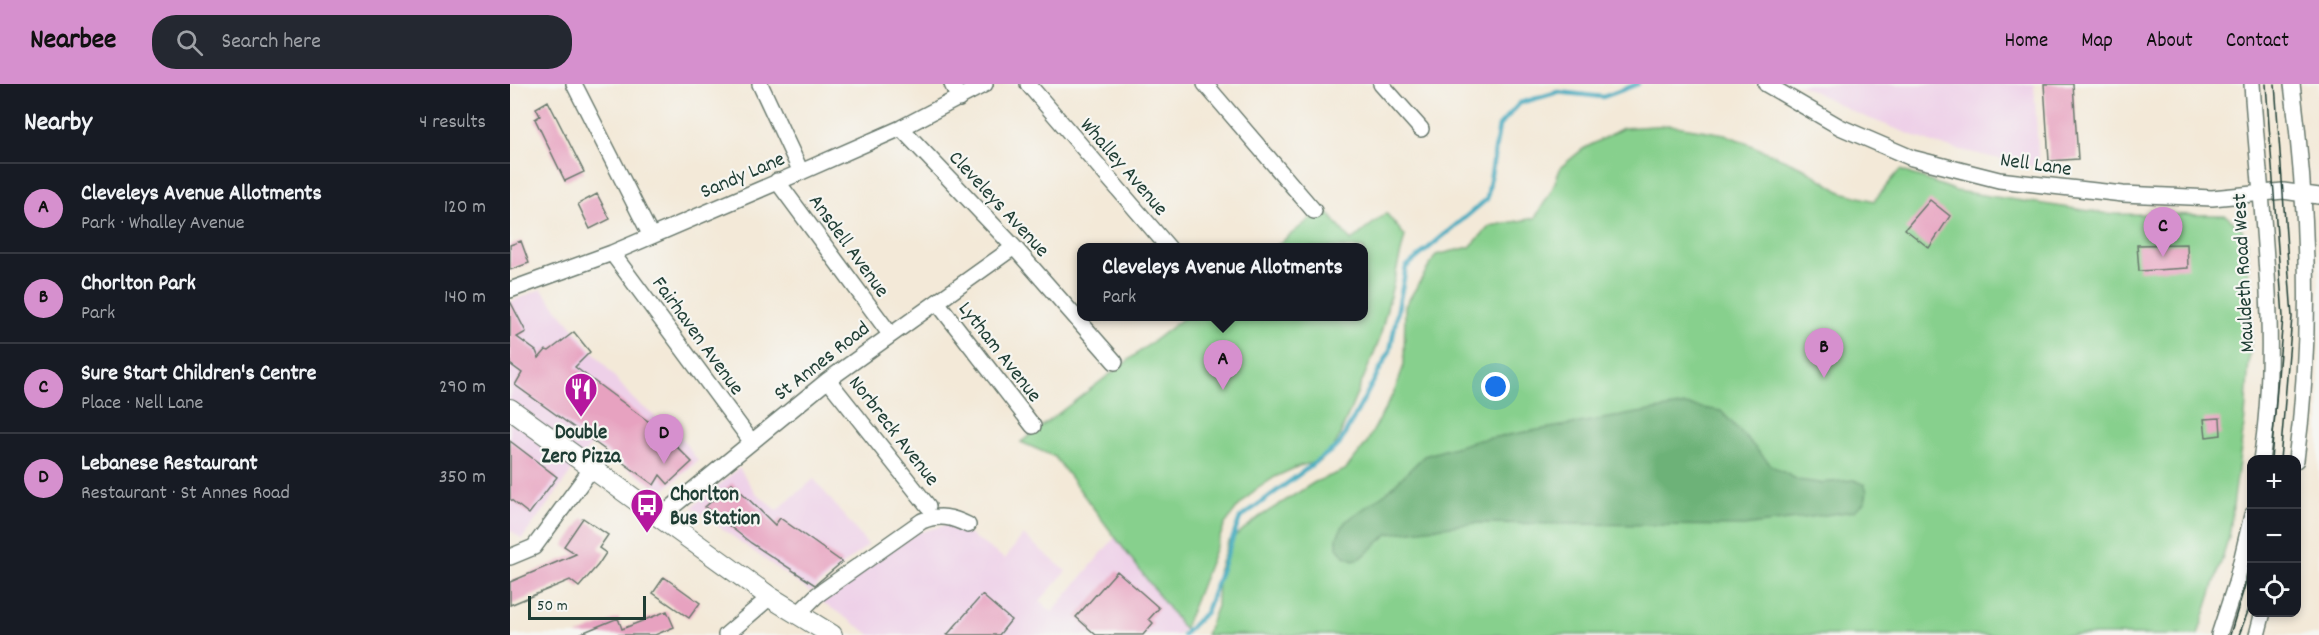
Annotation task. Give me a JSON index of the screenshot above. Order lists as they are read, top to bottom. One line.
{"streets":{"street":["Nell Lane","Whalley Avenue","Sandy Lane","Cleveleys Avenue","Ansdell Avenue","Mauldeth Road West","Fairhaven Avenue","Lytham Avenue","St Annes Road","Norbreck Avenue"]},"crossings":[["Nell Lane","Mauldeth Road West"],["Sandy Lane","Cleveleys Avenue"],["Sandy Lane","Ansdell Avenue"],["Sandy Lane","Fairhaven Avenue"],["Cleveleys Avenue","St Annes Road"],["Ansdell Avenue","St Annes Road"],["Fairhaven Avenue","St Annes Road"],["Lytham Avenue","St Annes Road"],["St Annes Road","Norbreck Avenue"]],"places":{"restaurant":["Double Zero Pizza"],"bus stop":["Chorlton Bus Station"]},"scale_bar":"50 m","page":{"header":"Nearbee","search":"Search here","nav":["Home","Map","About","Contact"],"heading":["Nearby","4 results"],"list":[{"mark":"A","name":"Cleveleys Avenue Allotments","note":"Park · Whalley Avenue","value":"120 m"},{"mark":"B","name":"Chorlton Park","note":"Park","value":"140 m"},{"mark":"C","name":"Sure Start Children's Centre","note":"Place · Nell Lane","value":"290 m"},{"mark":"D","name":"Lebanese Restaurant","note":"Restaurant · St Annes Road","value":"350 m"}],"pins":["C","B","A","D"],"popup":["Cleveleys Avenue Allotments","Park"],"map_buttons":["+","−"],"scale":"50 m"}}
